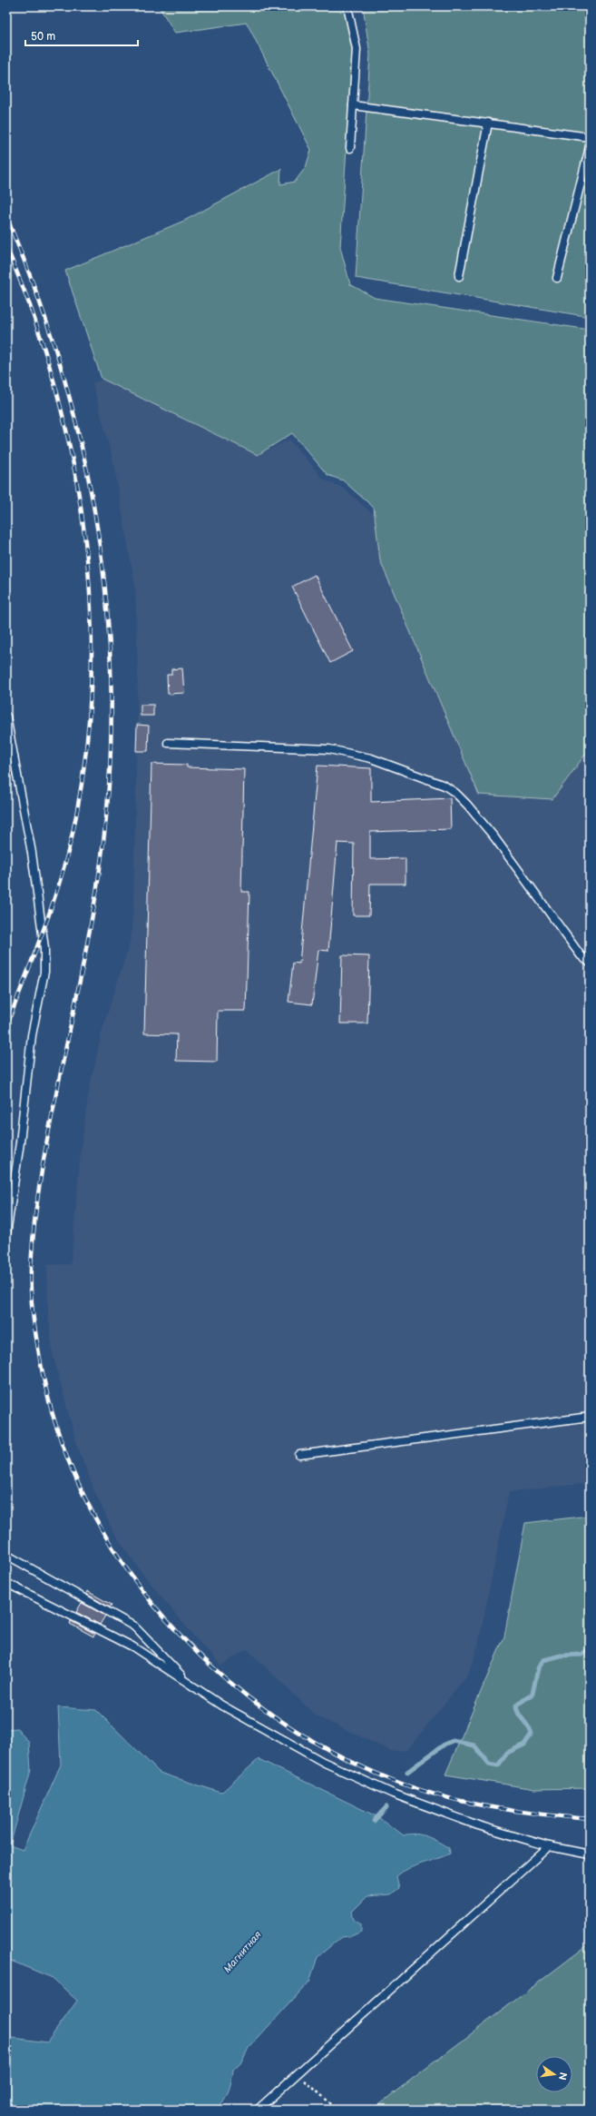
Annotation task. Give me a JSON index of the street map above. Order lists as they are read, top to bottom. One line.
{"water":["Магнитная"],"scale_bar":"50 m","north":"right"}
